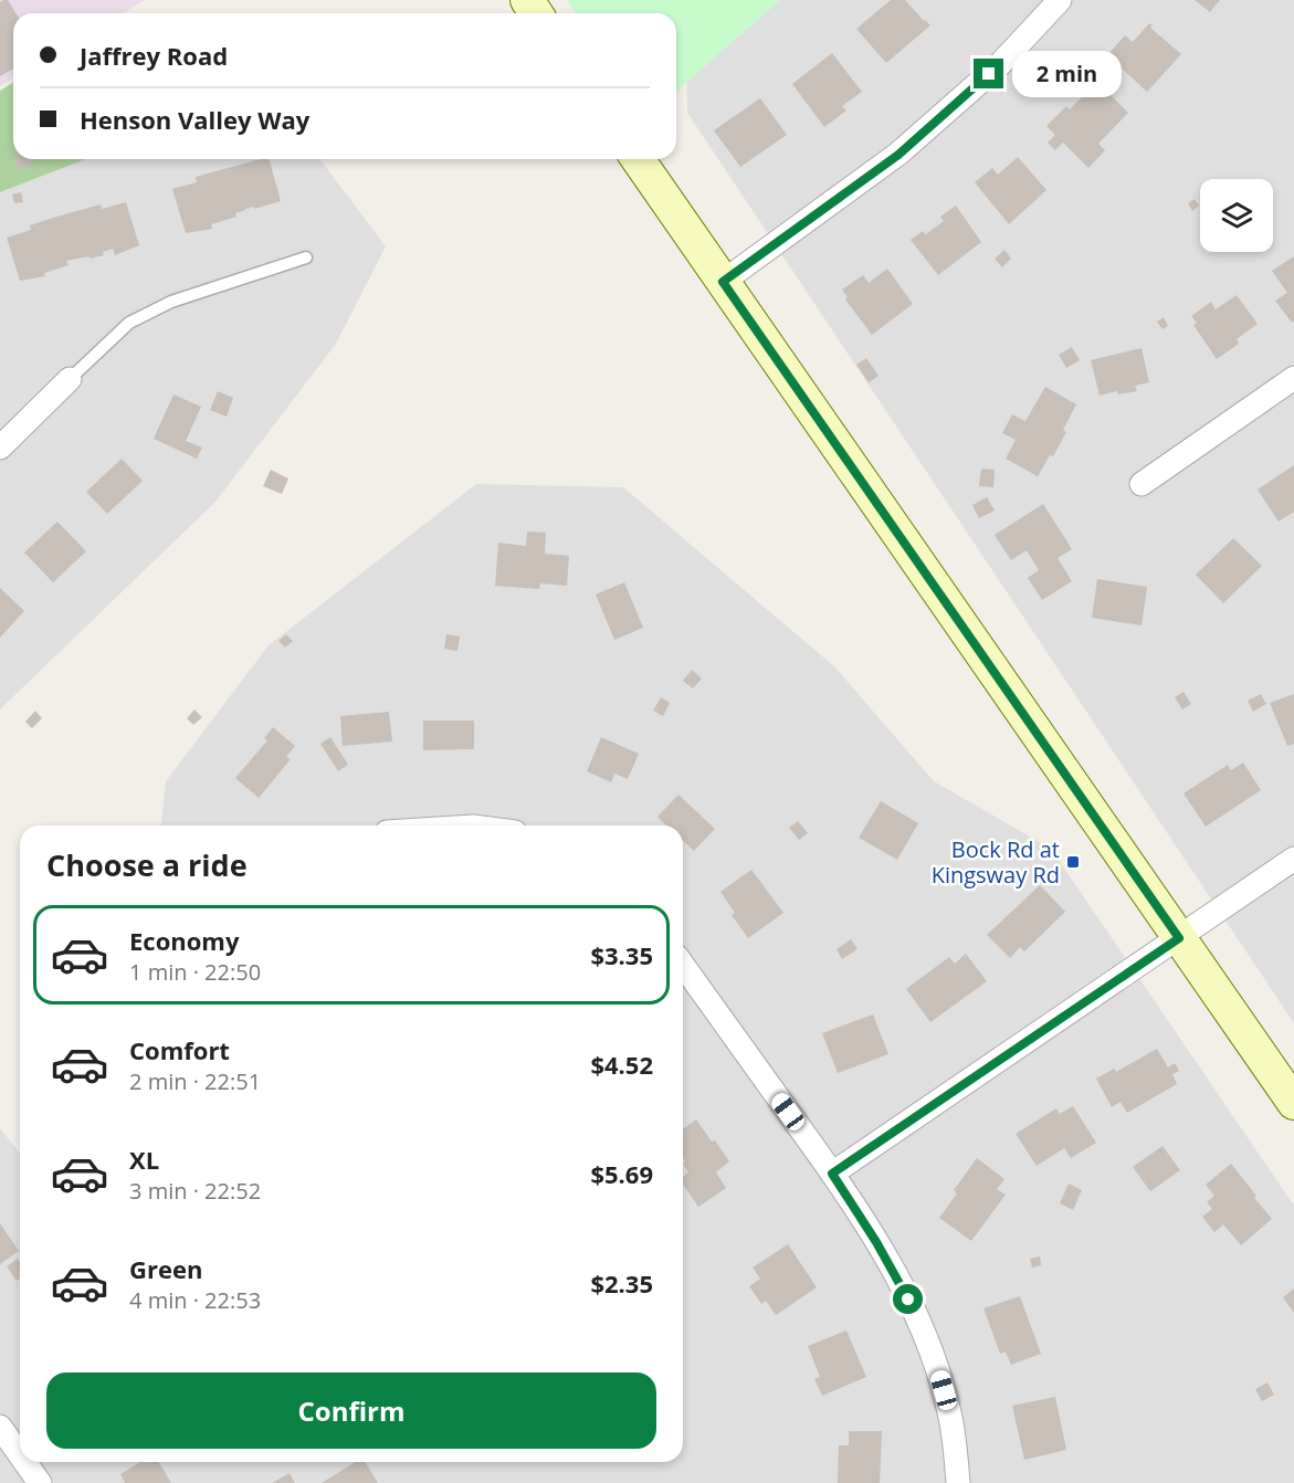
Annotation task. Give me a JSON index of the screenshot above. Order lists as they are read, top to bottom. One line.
{"places":{"transit":["Bock Rd at Kingsway Rd"]},"page":{"banner":["Jaffrey Road","Henson Valley Way"],"bubble":"2 min","heading":"Choose a ride","list":[{"name":"Economy","note":"1 min · 22:50","value":"$3.35"},{"name":"Comfort","note":"2 min · 22:51","value":"$4.52"},{"name":"XL","note":"3 min · 22:52","value":"$5.69"},{"name":"Green","note":"4 min · 22:53","value":"$2.35"}],"buttons":"Confirm"}}
